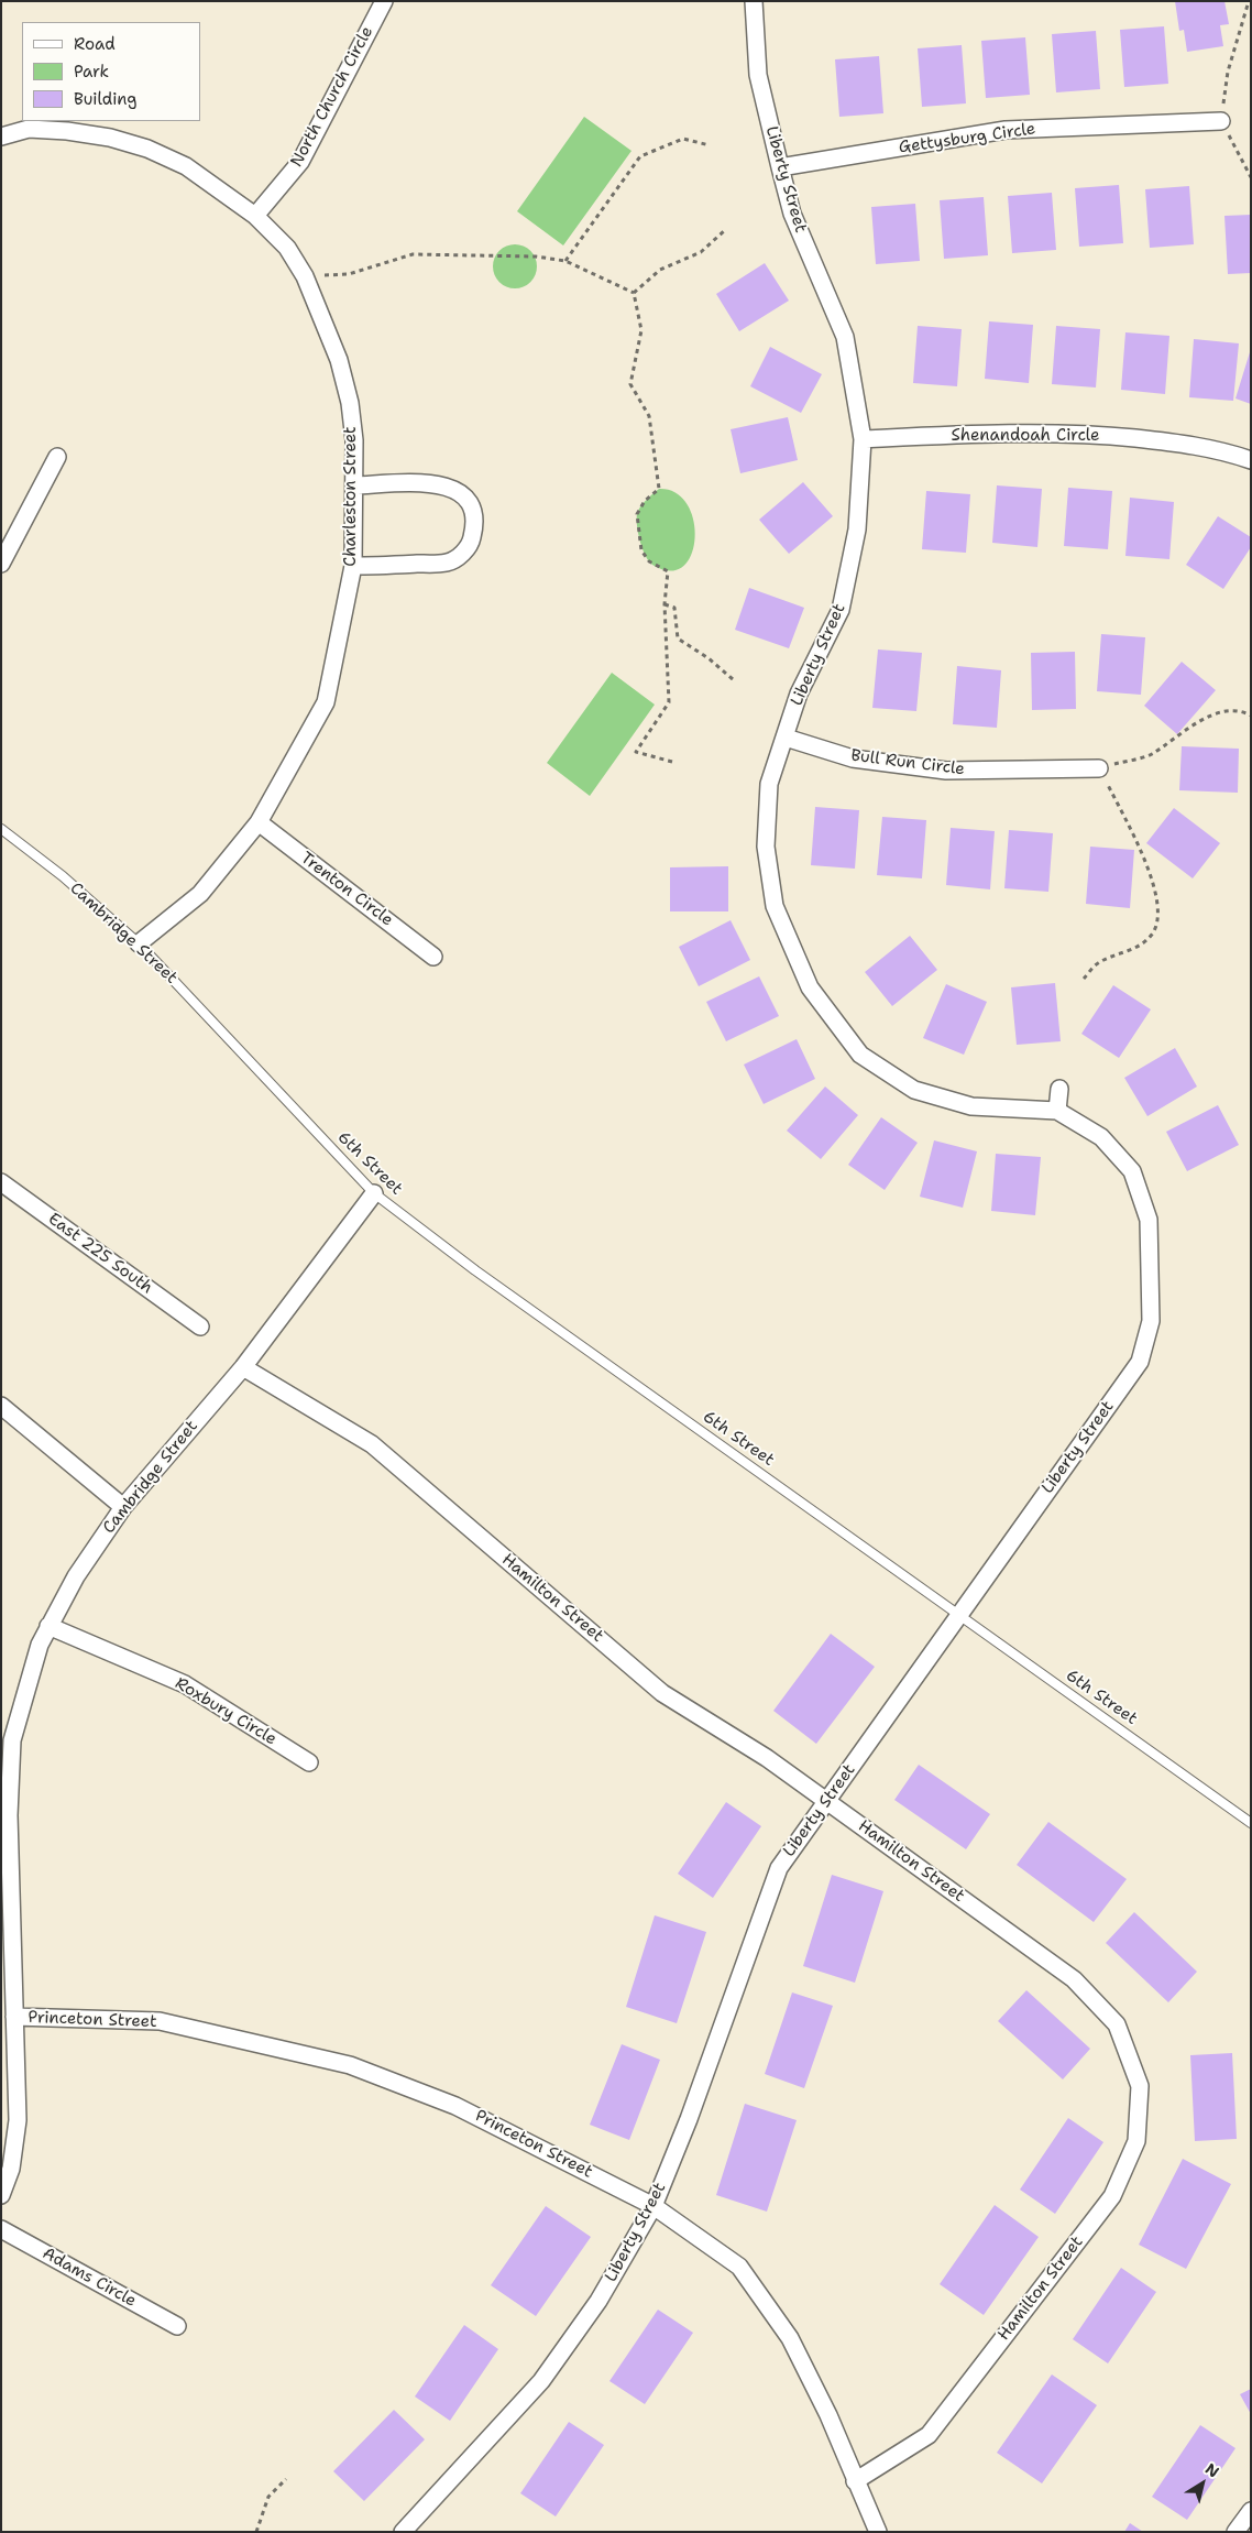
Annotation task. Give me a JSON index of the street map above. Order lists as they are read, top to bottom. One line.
{"streets":{"street":["North Church Circle","Gettysburg Circle","Liberty Street","Shenandoah Circle","Charleston Street","Bull Run Circle","Trenton Circle","Cambridge Street","East 225 South","Hamilton Street","Roxbury Circle","Princeton Street","Adams Circle"],"lane":["6th Street"]},"crossings":[["North Church Circle","Charleston Street"],["Gettysburg Circle","Liberty Street"],["Liberty Street","Shenandoah Circle"],["Liberty Street","Bull Run Circle"],["Liberty Street","6th Street"],["Liberty Street","Hamilton Street"],["Liberty Street","Princeton Street"],["Charleston Street","Trenton Circle"],["Charleston Street","Cambridge Street"],["Cambridge Street","6th Street"],["Cambridge Street","Hamilton Street"],["Cambridge Street","Roxbury Circle"],["Cambridge Street","Princeton Street"],["Hamilton Street","Princeton Street"]],"legend":["Road","Park","Building"],"north":"top right"}
